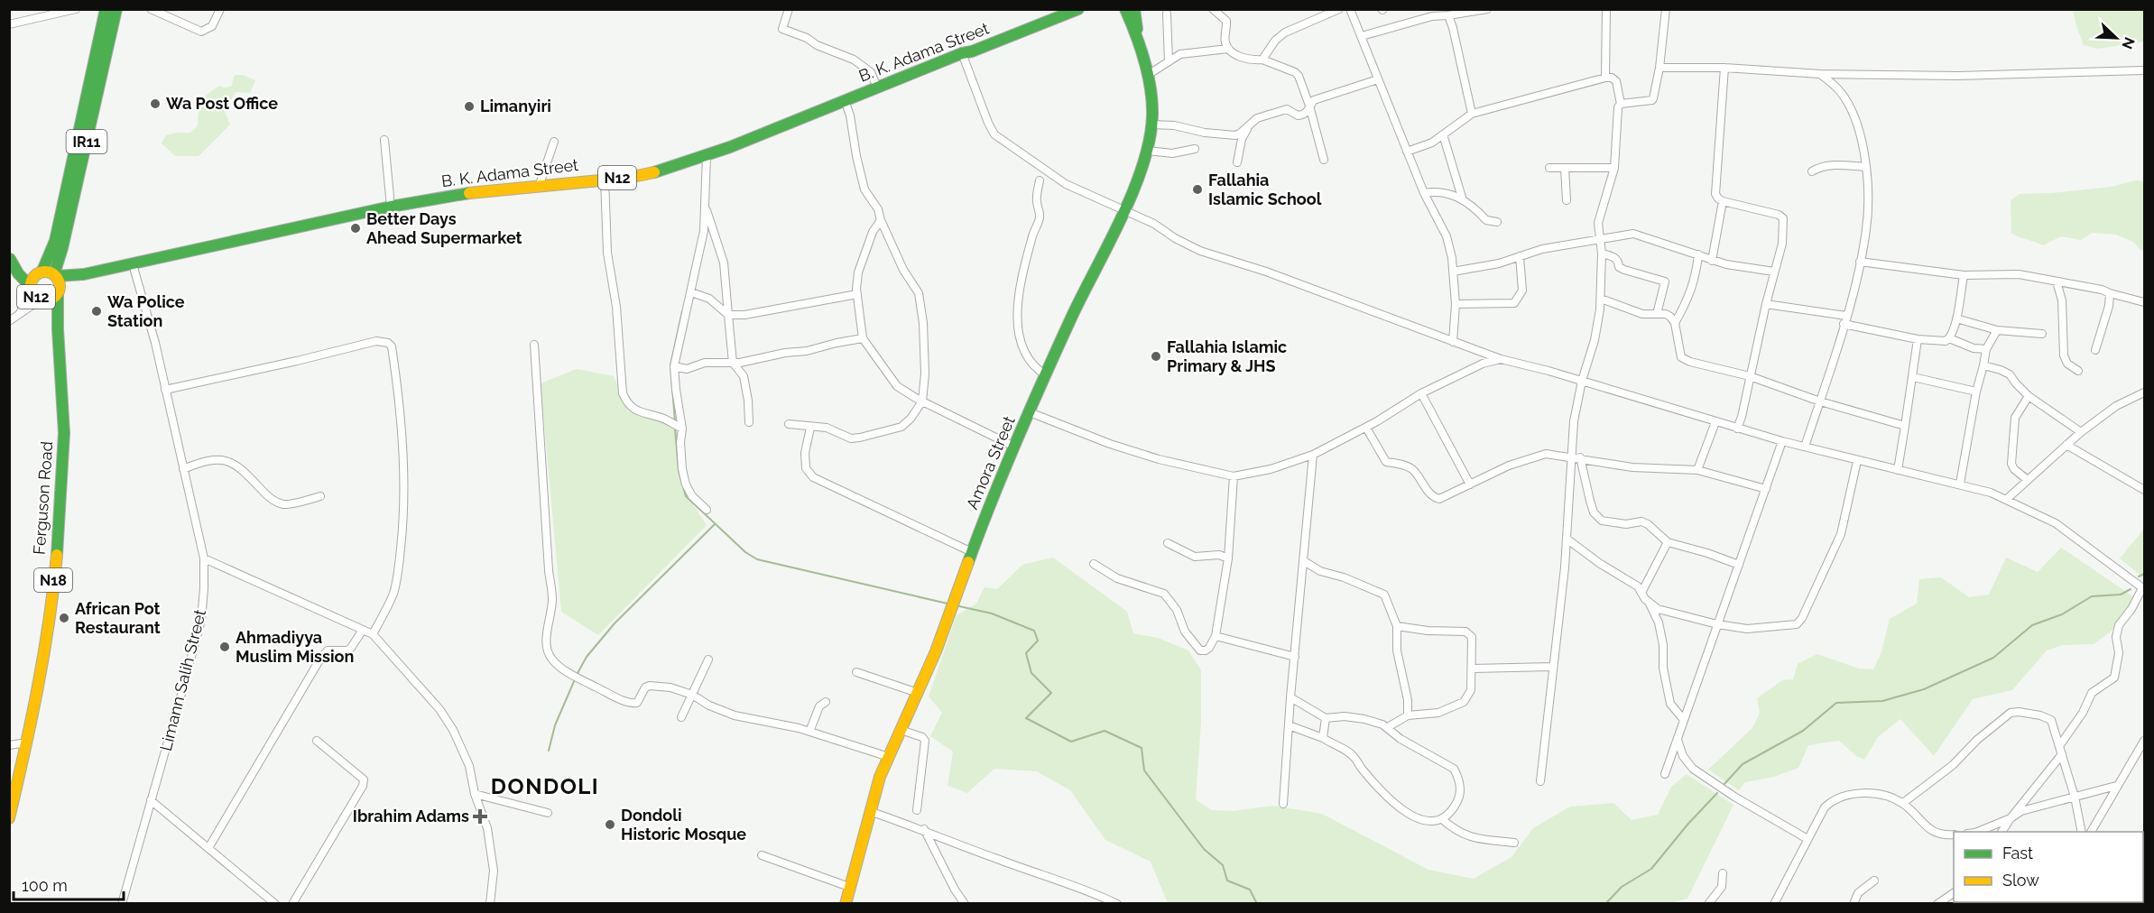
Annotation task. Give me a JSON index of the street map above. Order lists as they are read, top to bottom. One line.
{"streets":{"main road":["B. K. Adama Street","IR11","N12","Amora Street","Ferguson Road","N18"],"street":["Limann Salih Street"]},"crossings":[["B. K. Adama Street","IR11"],["B. K. Adama Street","N12"],["B. K. Adama Street","Ferguson Road"],["B. K. Adama Street","Limann Salih Street"],["IR11","N12"],["IR11","Ferguson Road"],["N12","Ferguson Road"]],"districts":["DONDOLI"],"places":{"other":["Wa Post Office","Limanyiri","Fallahia Islamic School","Better Days Ahead Supermarket","Wa Police Station","Fallahia Islamic Primary & JHS","African Pot Restaurant","Ahmadiyya Muslim Mission","Dondoli Historic Mosque"],"health":["Ibrahim Adams"]},"legend":["Fast","Slow"],"scale_bar":"100 m","north":"bottom right"}
